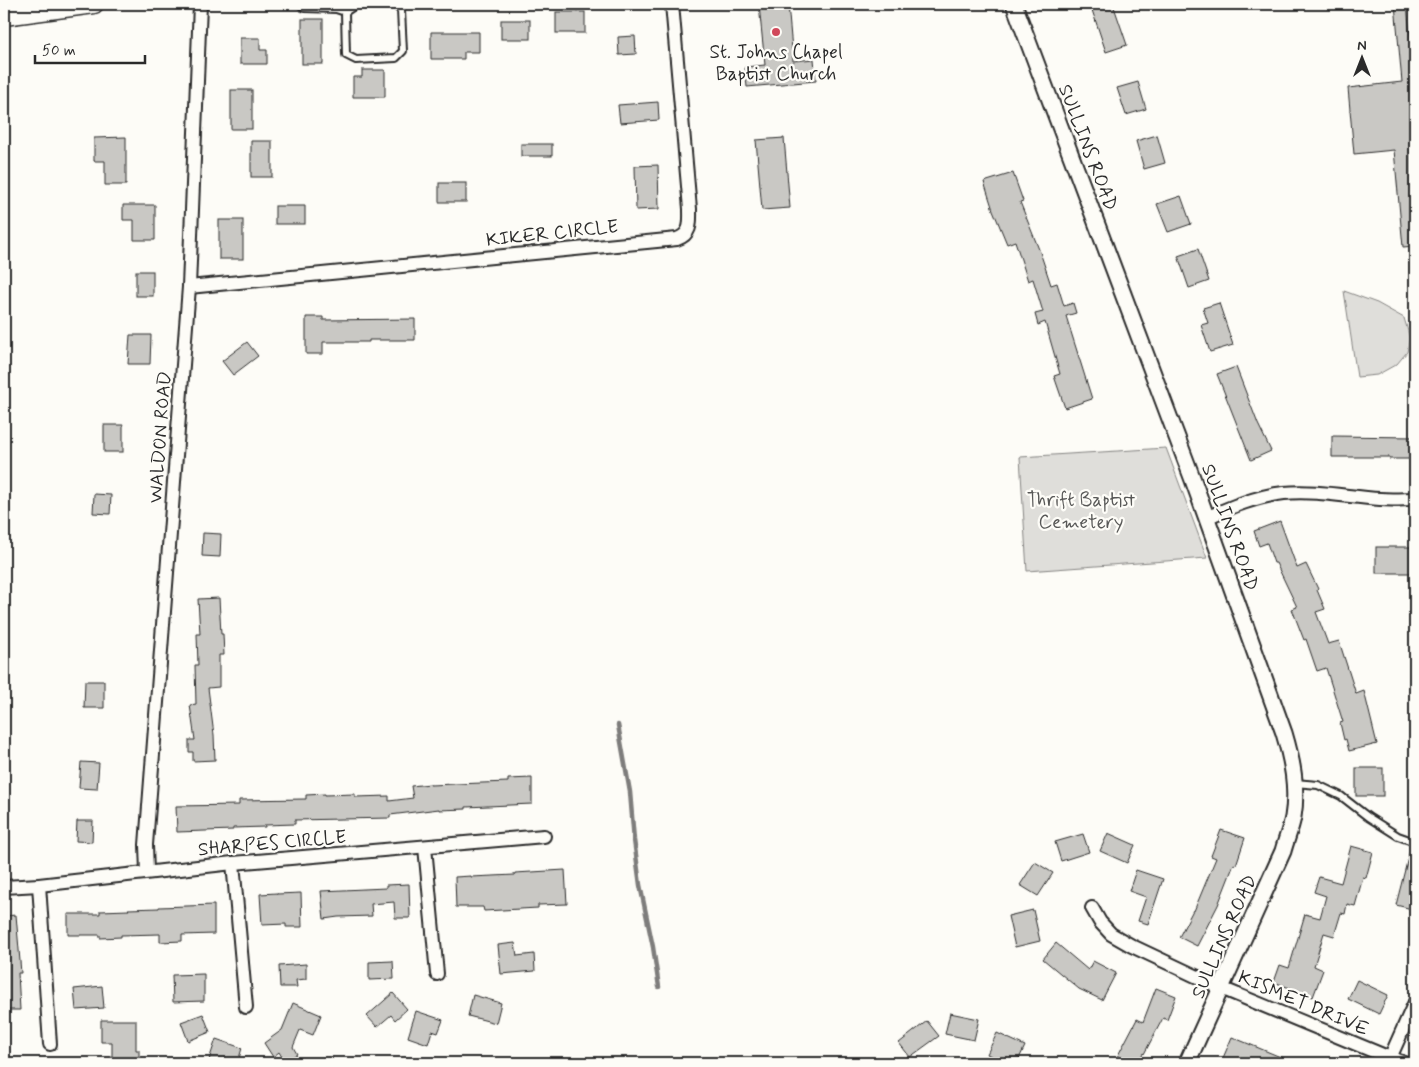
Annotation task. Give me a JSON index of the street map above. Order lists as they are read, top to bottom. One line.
{"streets":{"street":["SULLINS ROAD","KIKER CIRCLE","WALDON ROAD","SHARPES CIRCLE","KISMET DRIVE"]},"crossings":[["SULLINS ROAD","KISMET DRIVE"],["KIKER CIRCLE","WALDON ROAD"],["WALDON ROAD","SHARPES CIRCLE"]],"parks":["Thrift Baptist Cemetery"],"places":["St. Johns Chapel Baptist Church"],"scale_bar":"50 m","north":"top"}
